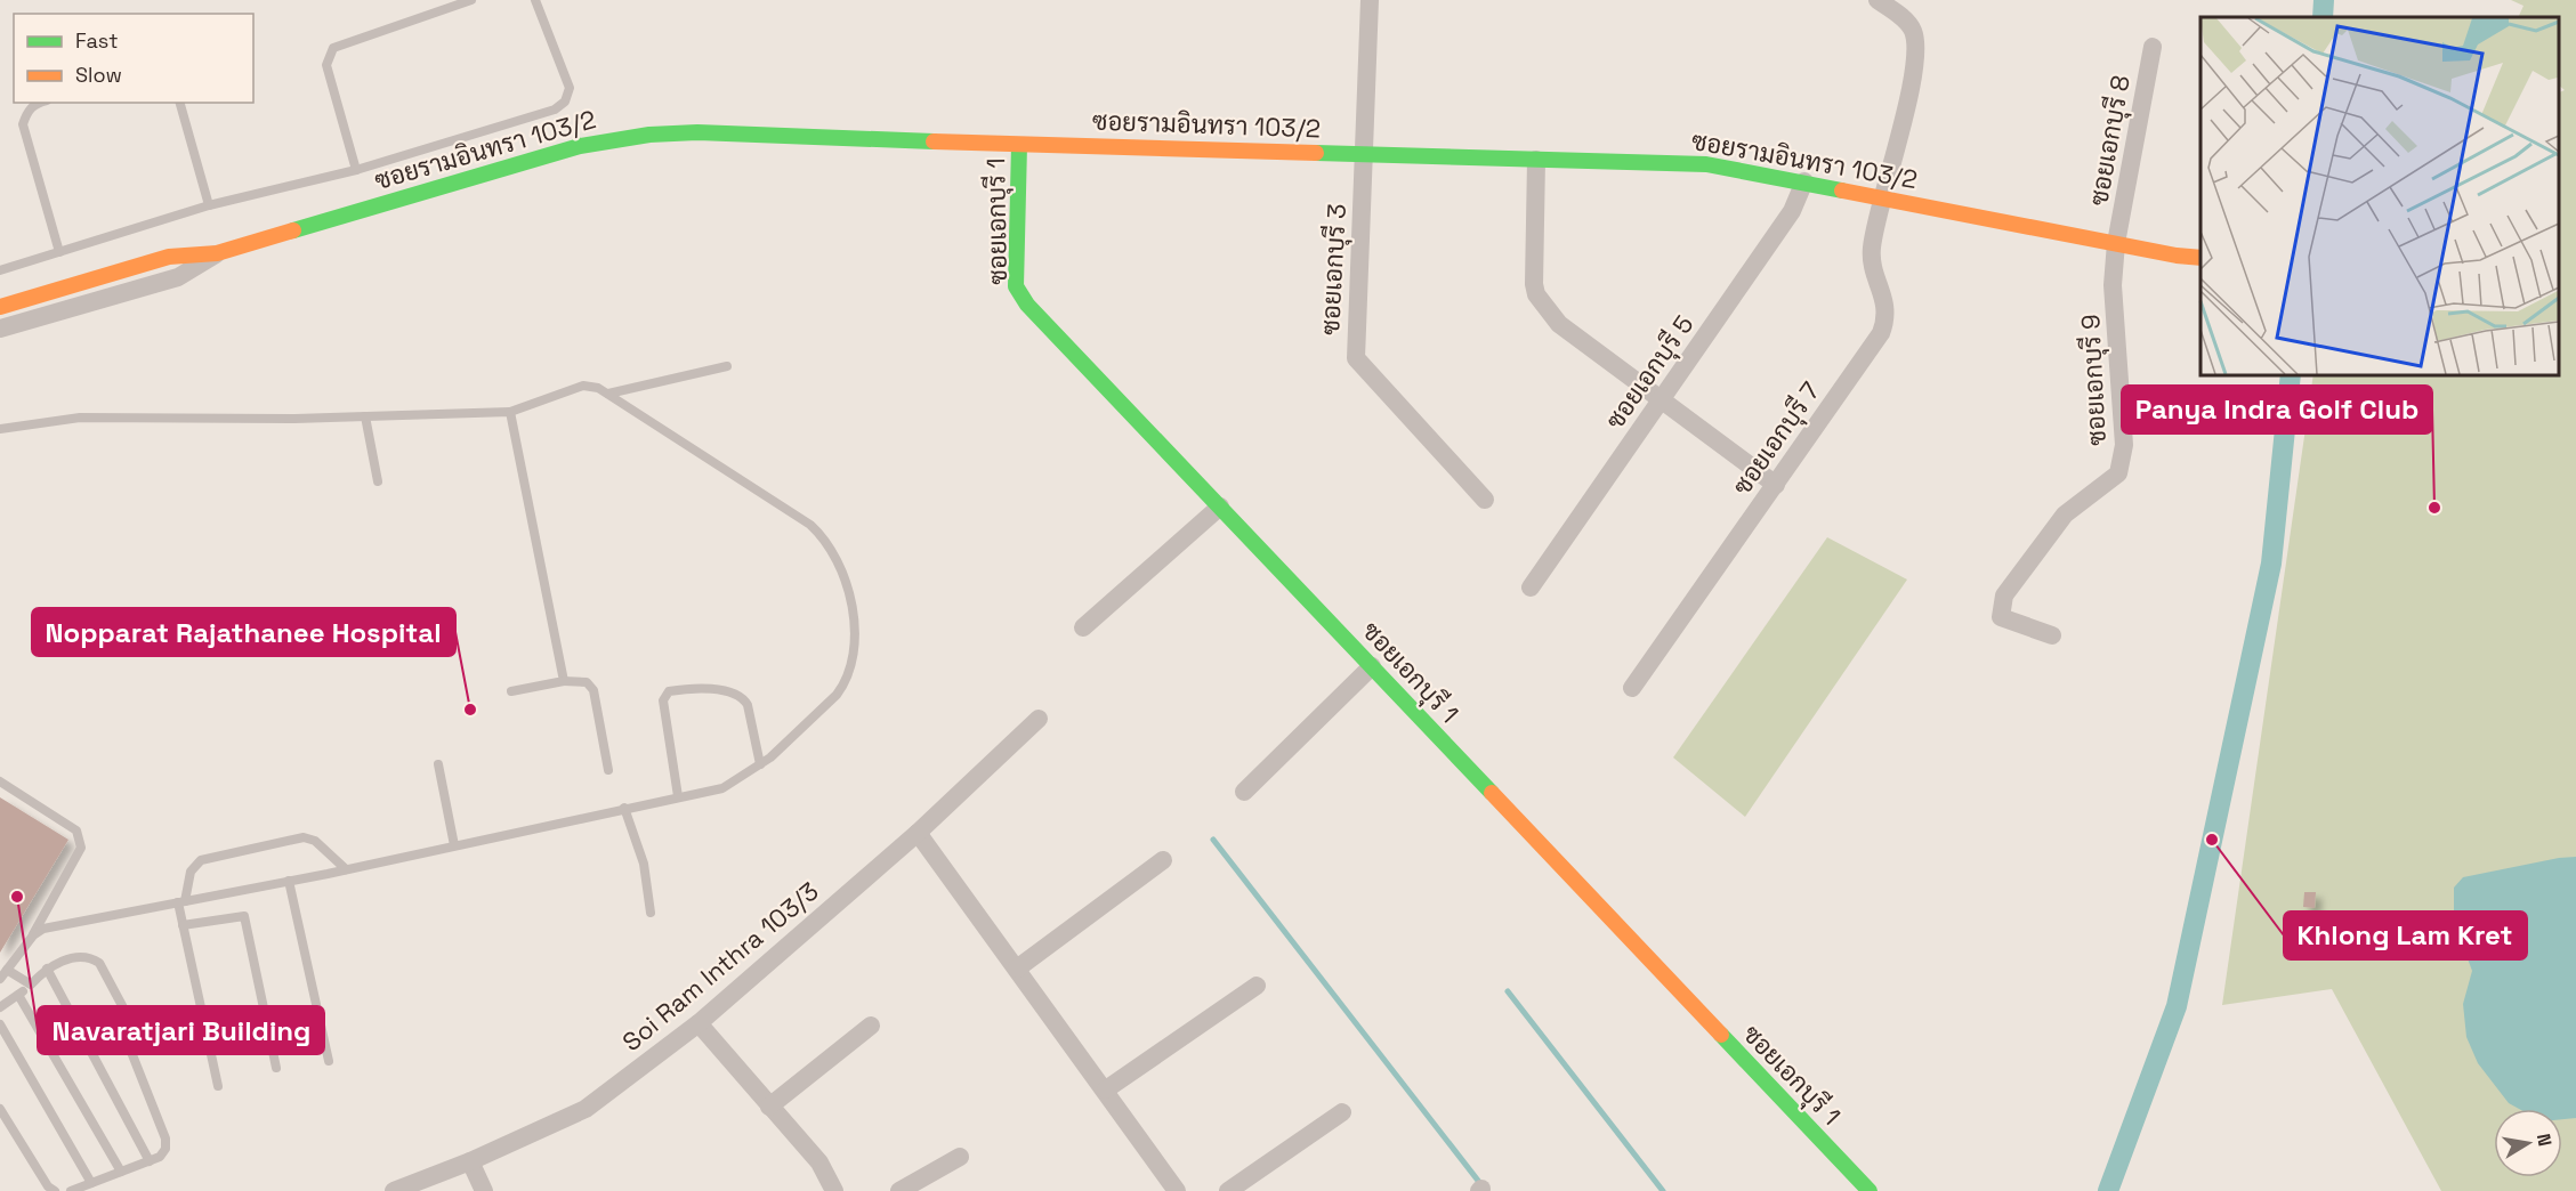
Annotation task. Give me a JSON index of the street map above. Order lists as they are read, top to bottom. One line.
{"streets":{"street":["ซอยรามอินทรา 103/2","ซอยเอกบุรี 8","ซอยเอกบุรี 1","ซอยเอกบุรี 3","ซอยเอกบุรี 5","ซอยเอกบุรี 9","ซอยเอกบุรี 7","Soi Ram Inthra 103/3"]},"crossings":[["ซอยรามอินทรา 103/2","ซอยเอกบุรี 8"],["ซอยรามอินทรา 103/2","ซอยเอกบุรี 1"],["ซอยรามอินทรา 103/2","ซอยเอกบุรี 3"],["ซอยรามอินทรา 103/2","ซอยเอกบุรี 5"],["ซอยรามอินทรา 103/2","ซอยเอกบุรี 9"],["ซอยรามอินทรา 103/2","ซอยเอกบุรี 7"],["ซอยเอกบุรี 8","ซอยเอกบุรี 9"]],"places":["Panya Indra Golf Club","Nopparat Rajathanee Hospital","Khlong Lam Kret","Navaratjari Building"],"legend":["Fast","Slow"],"north":"right"}
